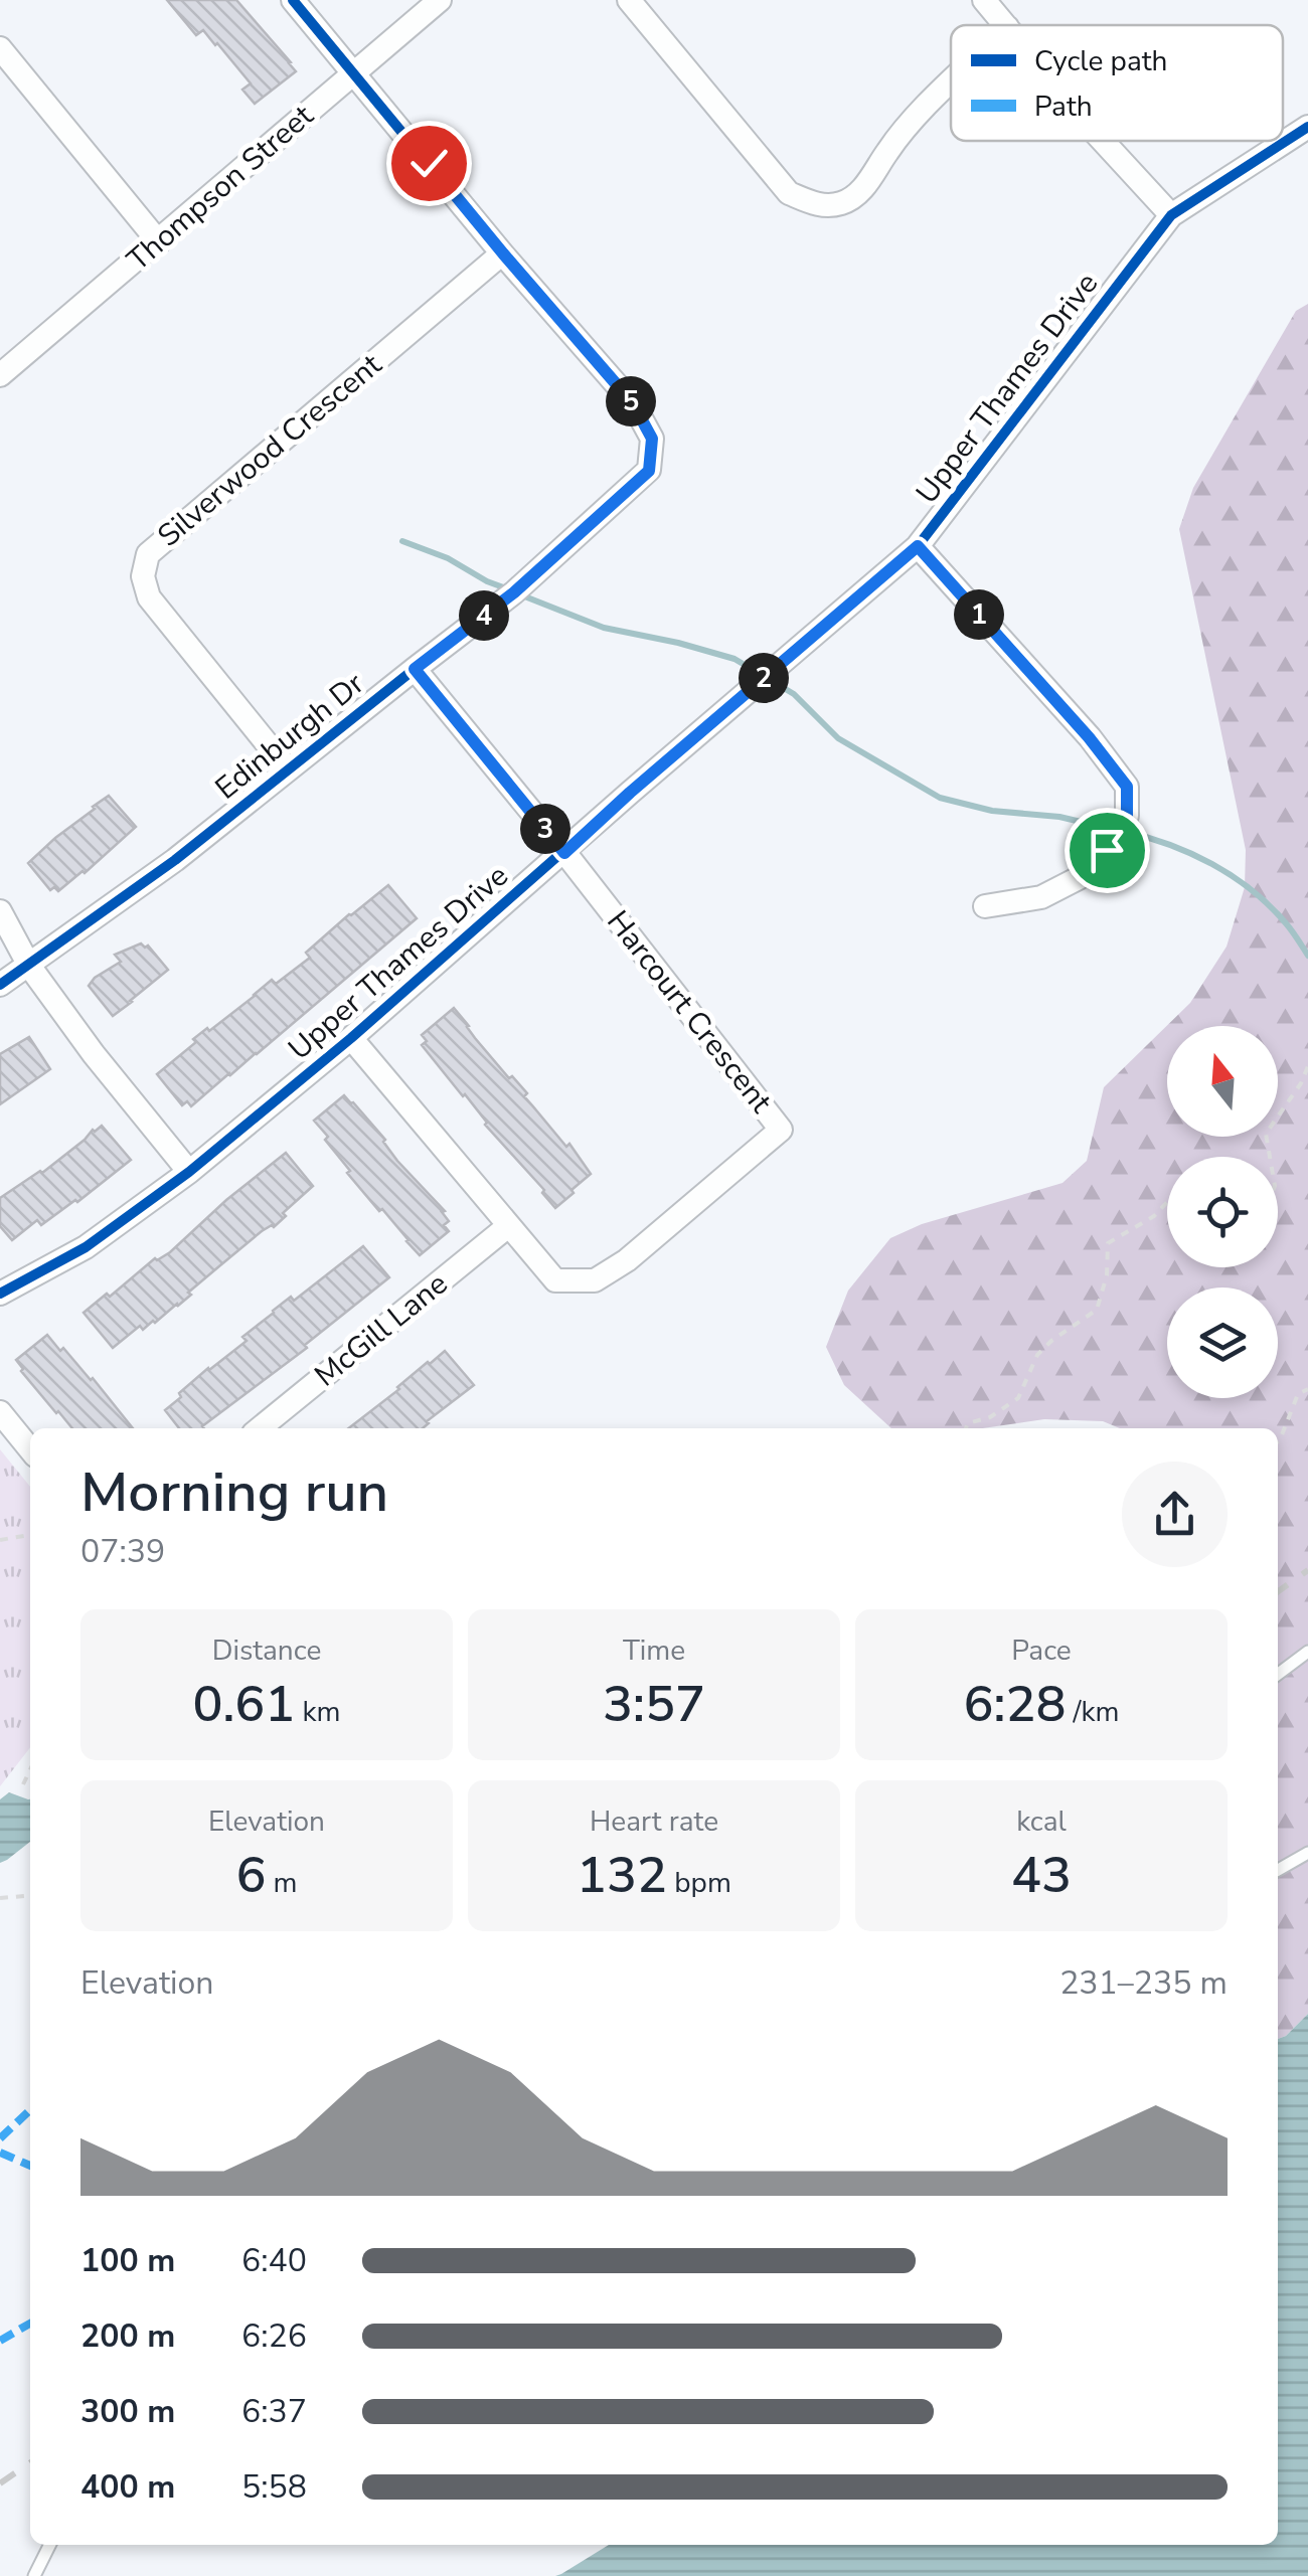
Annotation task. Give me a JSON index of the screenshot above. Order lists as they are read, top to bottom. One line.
{"streets":{"street":["Thompson Street","Upper Thames Drive","Silverwood Crescent","Edinburgh Dr","Harcourt Crescent","McGill Lane"]},"crossings":[["Thompson Street","Edinburgh Dr"],["Upper Thames Drive","Harcourt Crescent"],["Silverwood Crescent","Edinburgh Dr"],["Harcourt Crescent","McGill Lane"]],"legend":["Cycle path","Path"],"north":"top","page":{"pins":["5","1","4","2","3"],"heading":["Morning run","07:39"],"stats":[["Distance","0.61 km"],["Time","3:57"],["Pace","6:28 /km"],["Elevation","6 m"],["Heart rate","132 bpm"],["kcal","43"]],"chart":["Elevation","231–235 m"],"list":[{"name":"100 m","note":"6:40"},{"name":"200 m","note":"6:26"},{"name":"300 m","note":"6:37"},{"name":"400 m","note":"5:58"}]}}
